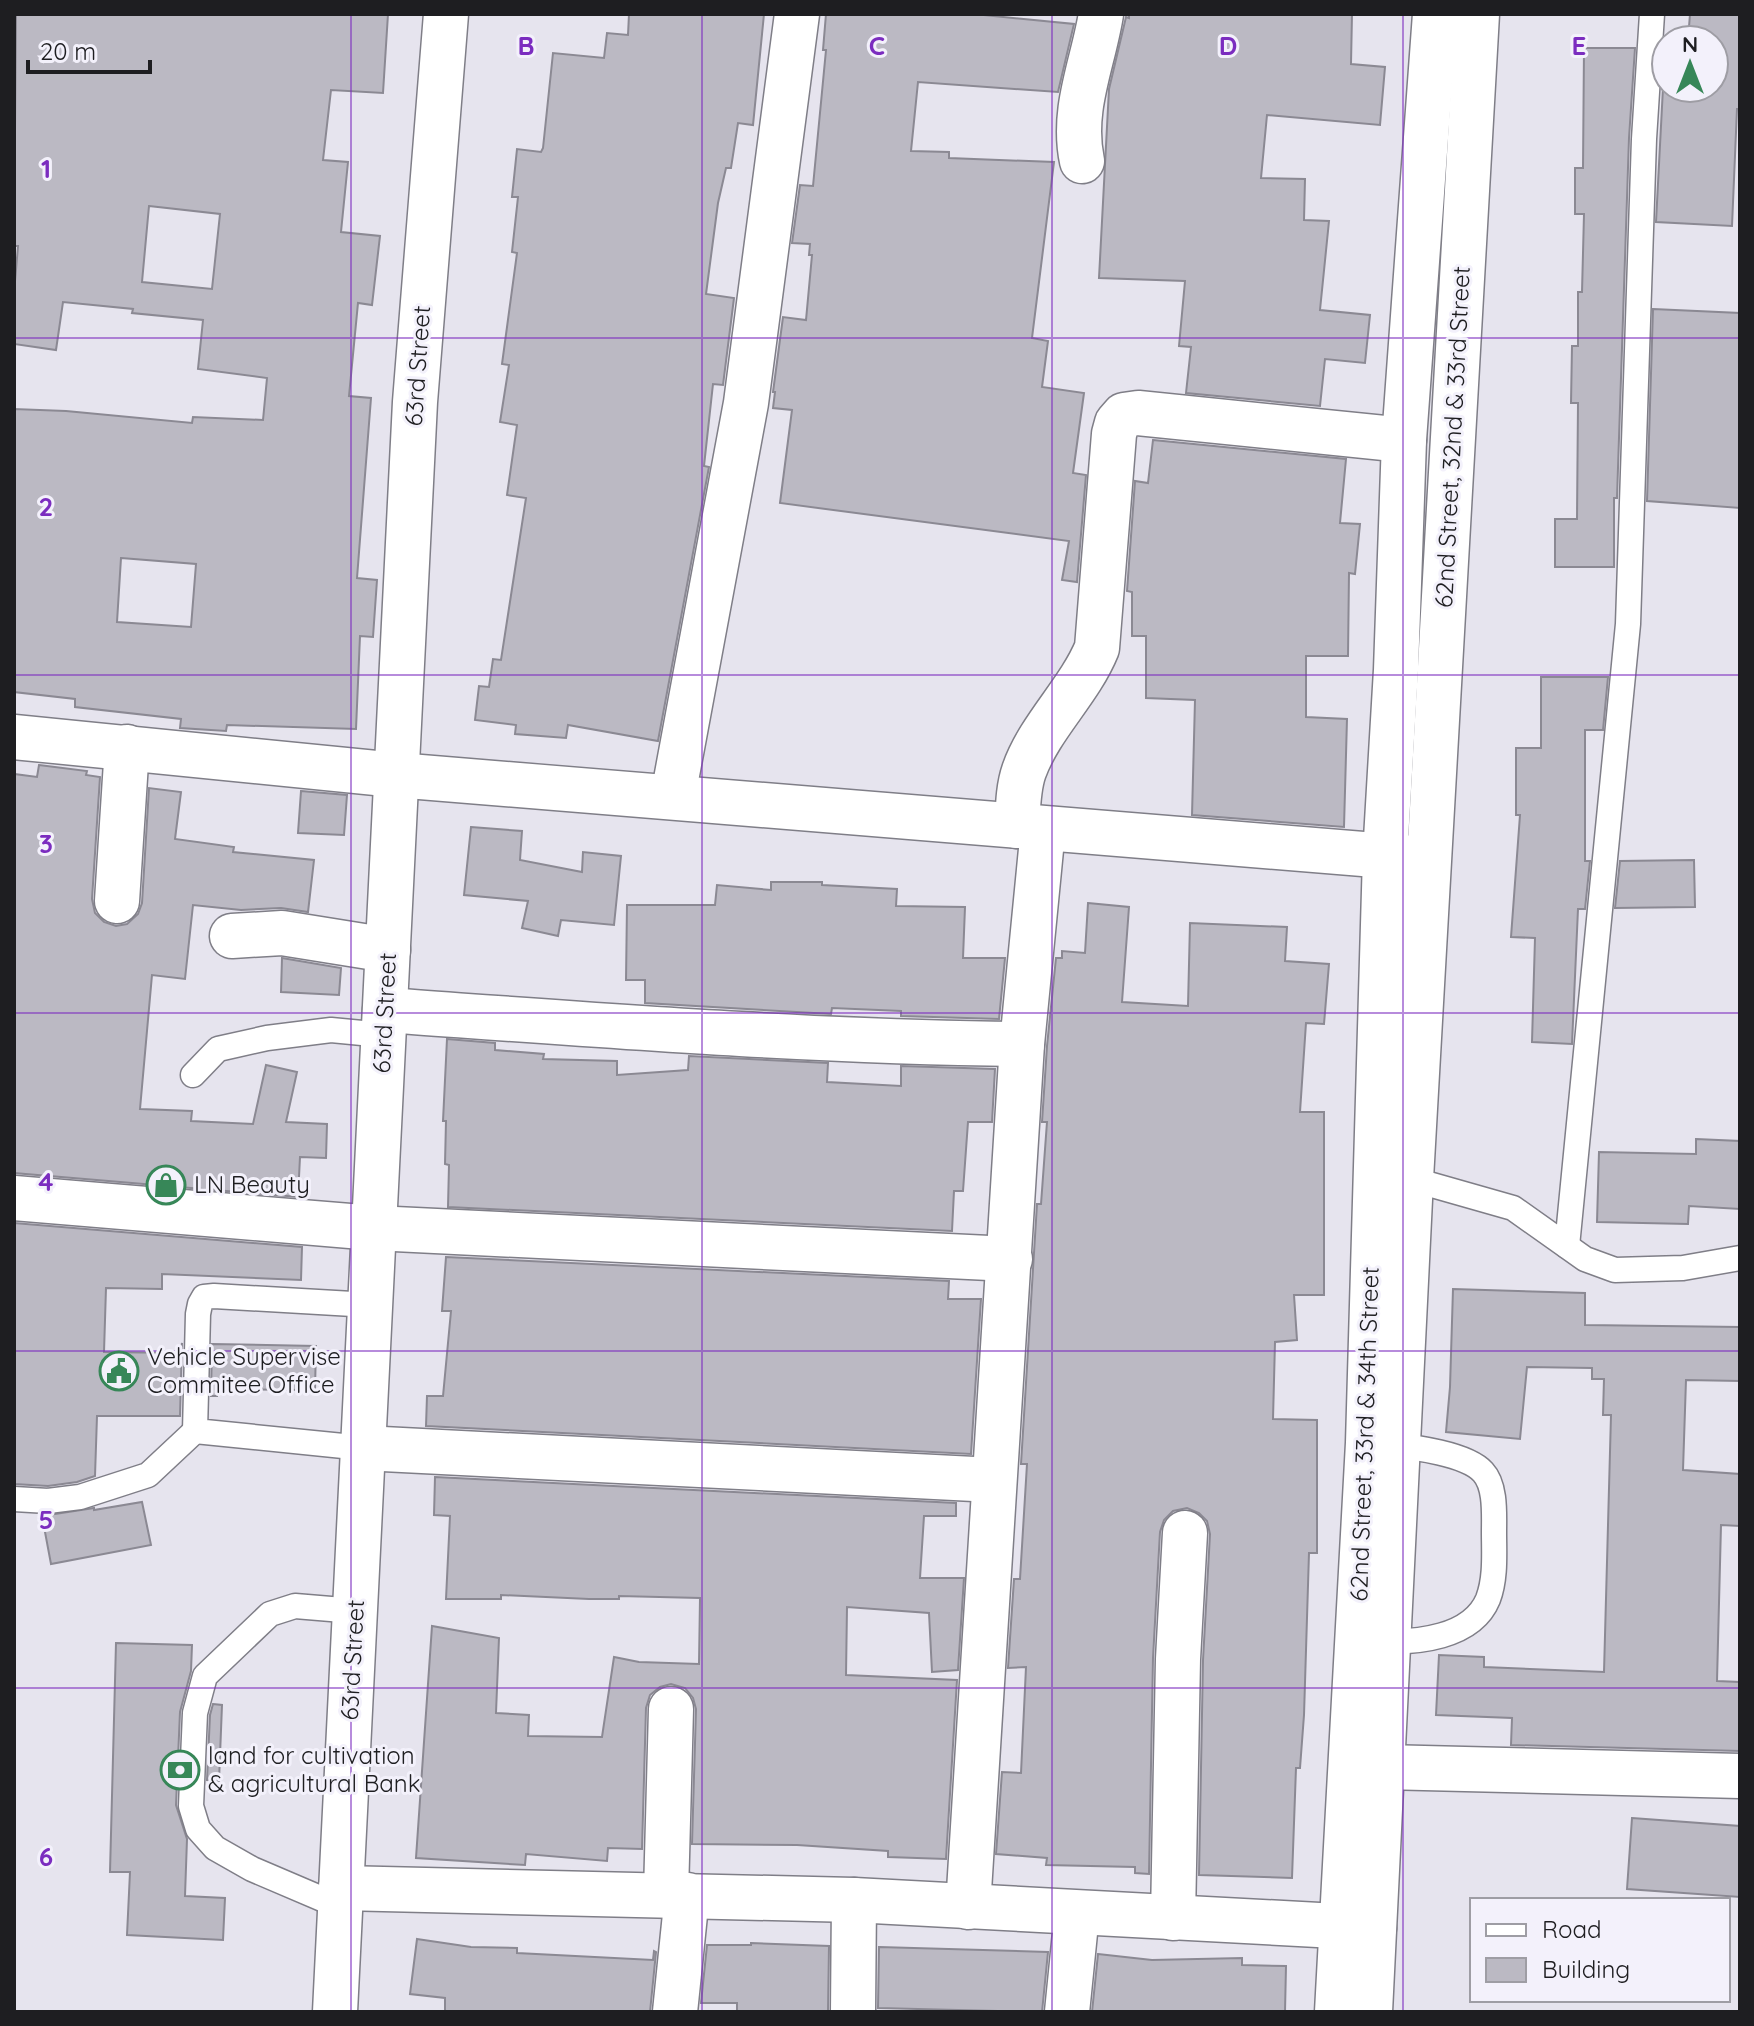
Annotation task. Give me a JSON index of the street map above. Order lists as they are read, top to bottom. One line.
{"streets":{"street":["63rd Street","62nd Street, 32nd & 33rd Street","62nd Street, 33rd & 34th Street"]},"crossings":[["62nd Street, 32nd & 33rd Street","62nd Street, 33rd & 34th Street"]],"places":{"shop":["LN Beauty"],"public building":["Vehicle Supervise Commitee Office"],"bank":["land for cultivation & agricultural Bank"]},"legend":["Road","Building"],"scale_bar":"20 m","north":"top","grid":{"columns":["B","C","D","E"],"rows":["1","2","3","4","5","6"]}}
